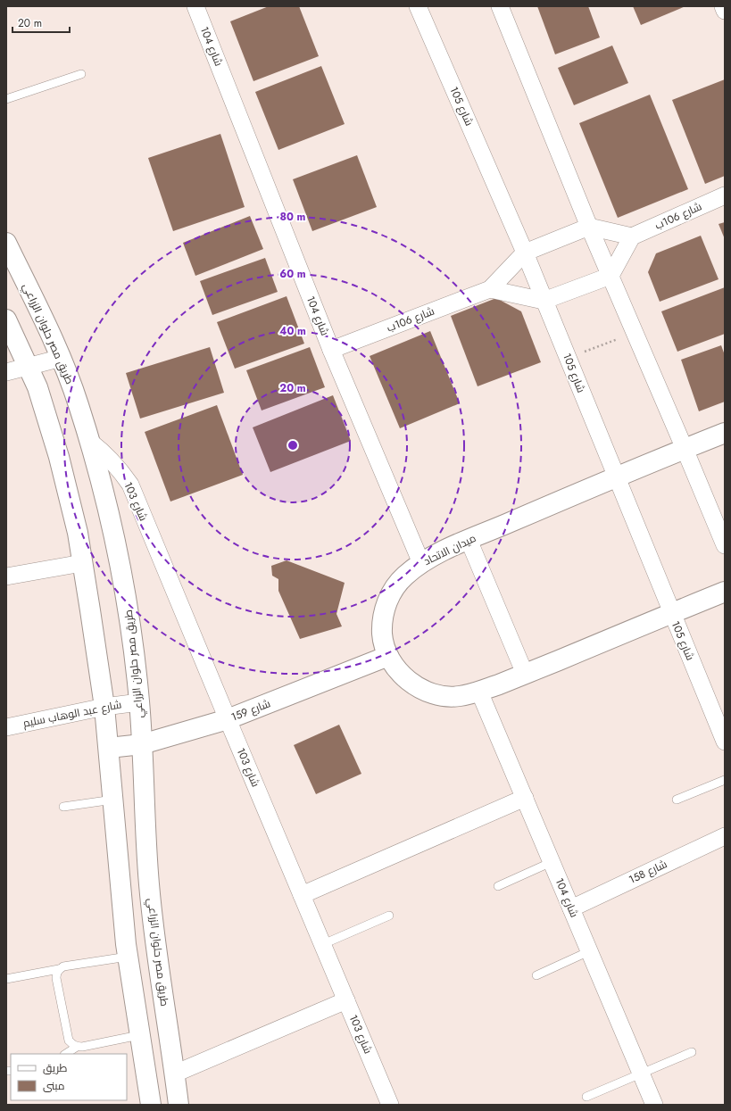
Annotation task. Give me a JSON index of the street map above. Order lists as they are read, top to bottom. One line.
{"streets":{"main road":["طريق مصر حلوان الزراعي","ميدان الاتحاد","شارع 159"],"street":["شارع 104","شارع 105","شارع 106ب","شارع 103","شارع عبد الوهاب سليم","شارع 158"]},"crossings":[["شارع 104","شارع 106ب"],["شارع 104","ميدان الاتحاد"],["شارع 104","شارع 158"],["شارع 105","شارع 106ب"],["شارع 105","ميدان الاتحاد"],["طريق مصر حلوان الزراعي","شارع 103"],["طريق مصر حلوان الزراعي","شارع 159"],["طريق مصر حلوان الزراعي","شارع عبد الوهاب سليم"],["شارع 103","شارع 159"],["ميدان الاتحاد","شارع 159"]],"legend":["طريق","مبنى"],"scale_bar":"20 m","rings":["80 m","60 m","40 m","20 m"]}
